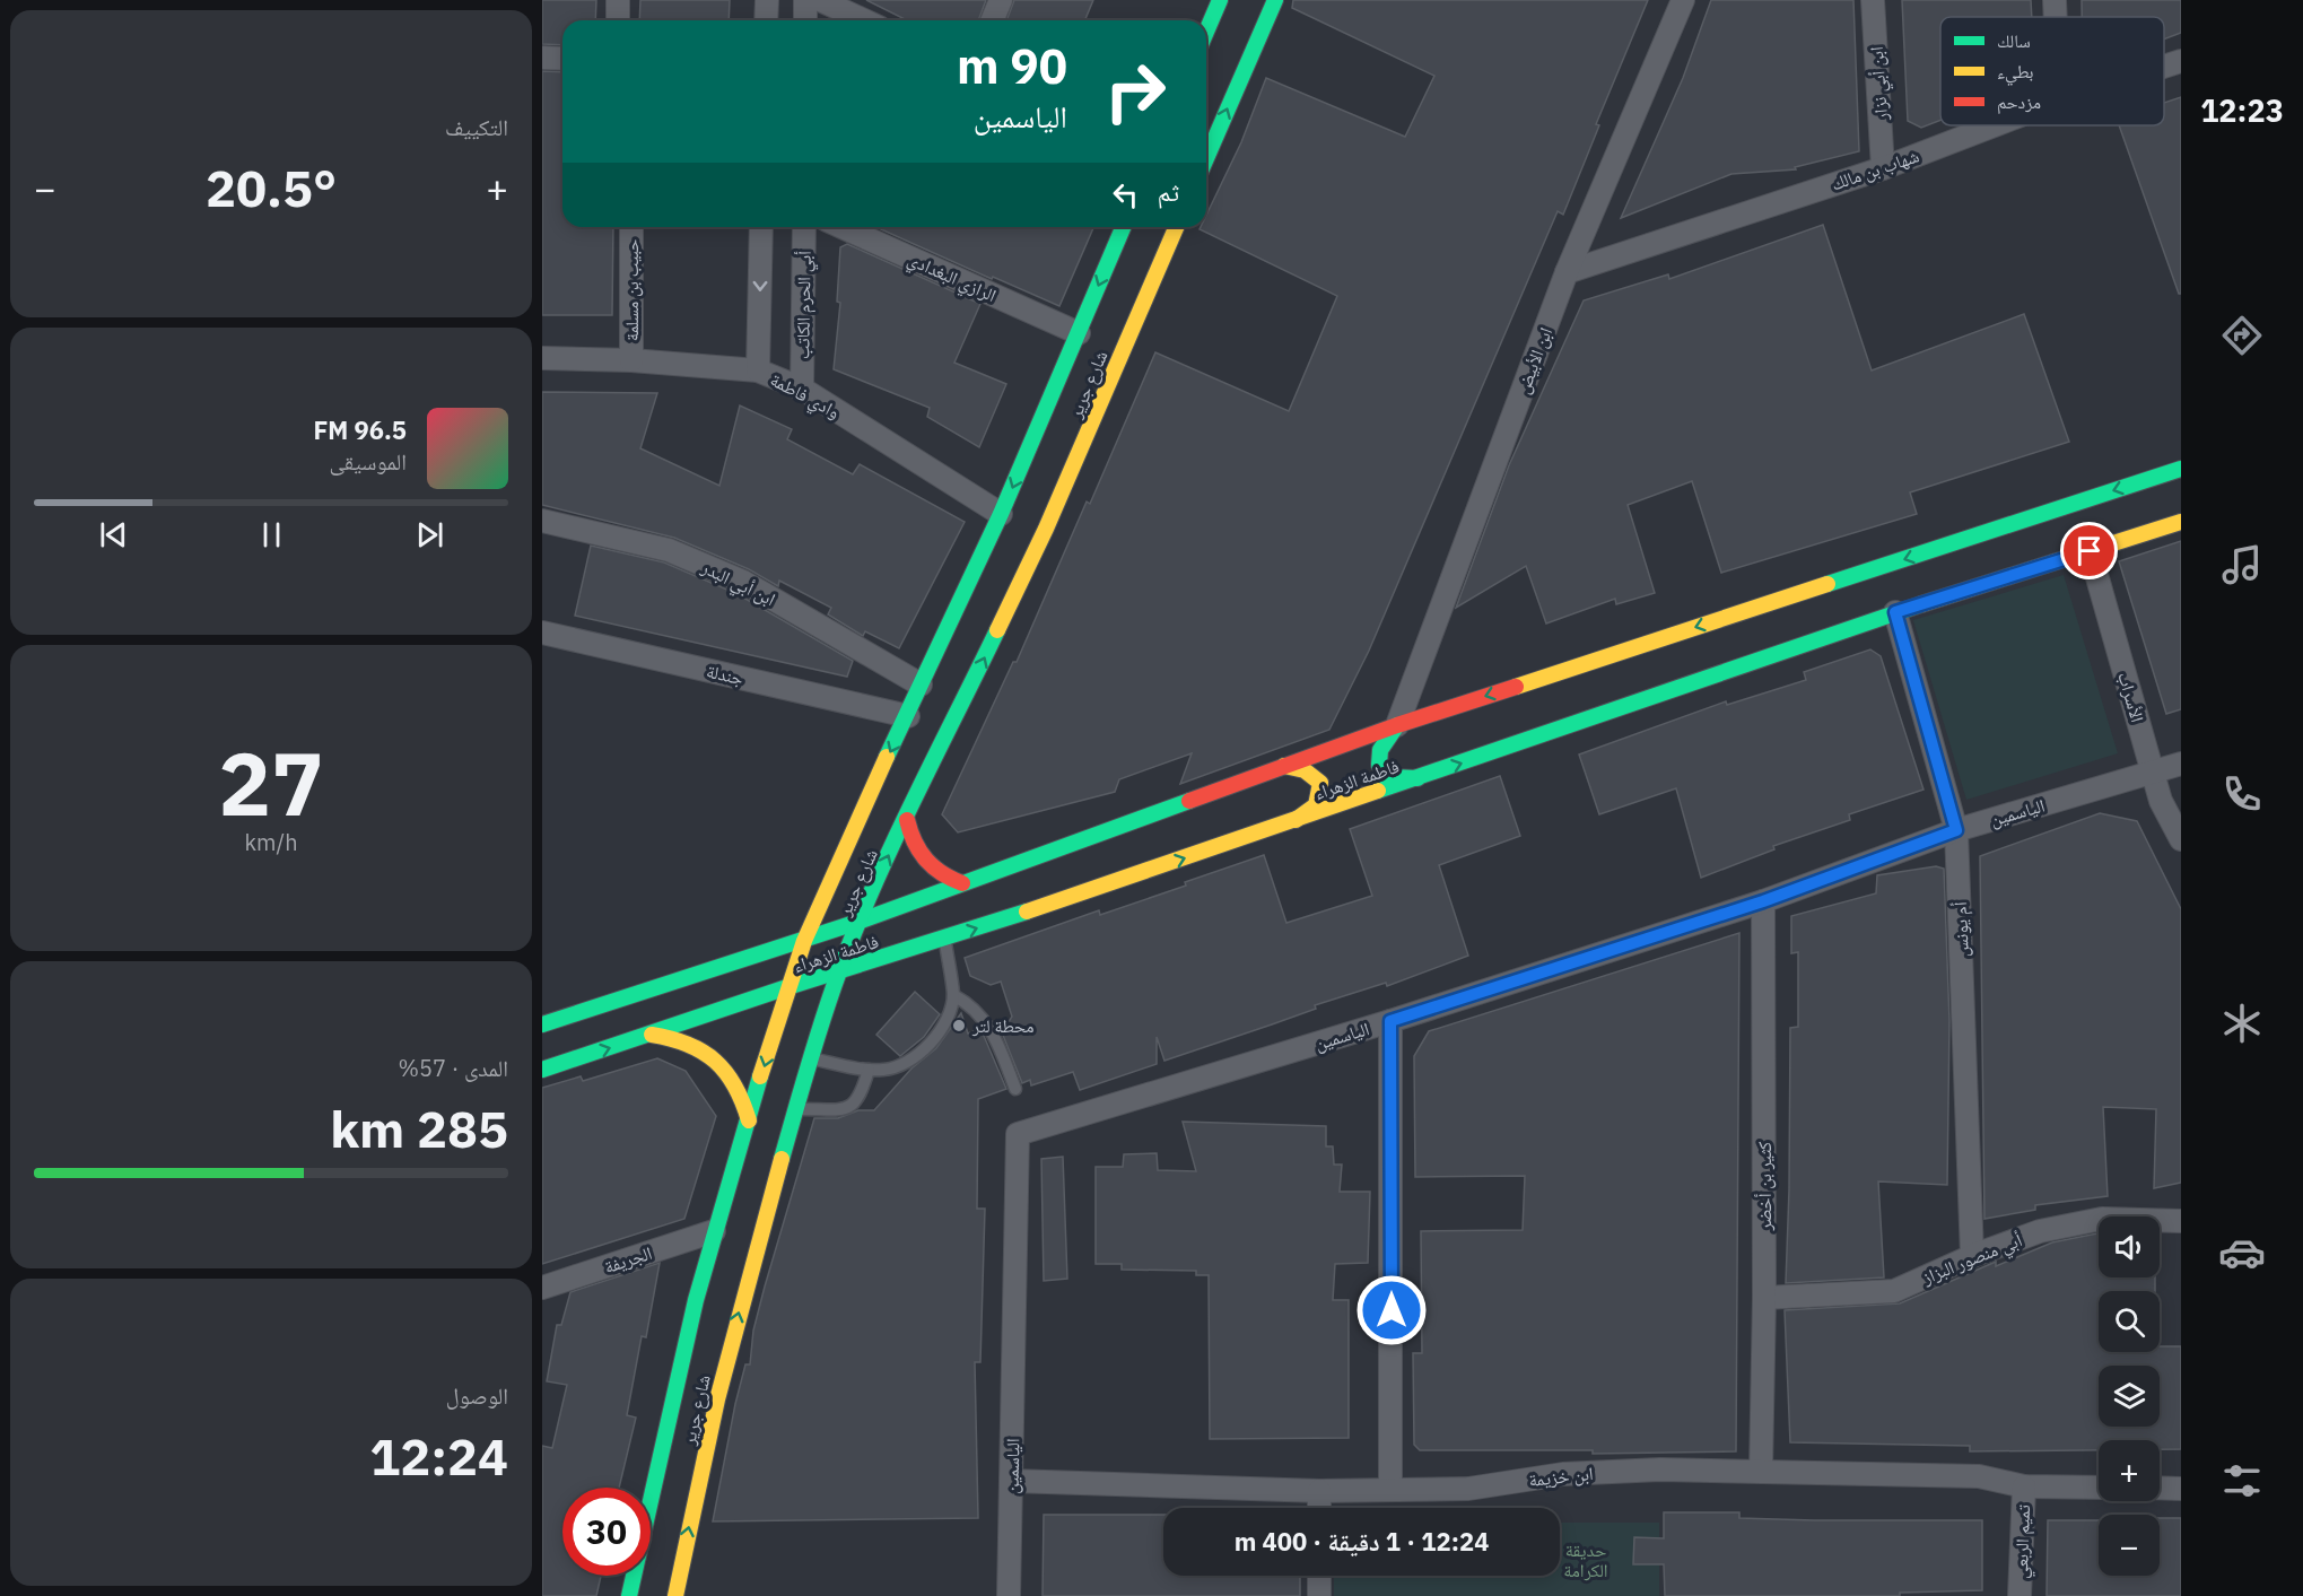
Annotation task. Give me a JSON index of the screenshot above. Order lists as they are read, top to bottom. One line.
{"streets":{"main road":["شارع جرير","فاطمة الزهراء"],"street":["ابن أبي نزار","شهاب بن مالك","الرازي البغدادي","حبيب بن مسلمة","أبي الحرم الكاتب","ابن الأبيض","وادي فاطمة","ابن أبي البدر","جندلة","الأسراب","الياسمين","أم يونس","كثير بن أخضر","أبي منصور البزاز","الجريفة","ابن خزيمة","تميم الربعي"]},"crossings":[["ابن أبي نزار","شهاب بن مالك"],["شهاب بن مالك","ابن الأبيض"],["الرازي البغدادي","شارع جرير"],["حبيب بن مسلمة","وادي فاطمة"],["أبي الحرم الكاتب","وادي فاطمة"],["شارع جرير","وادي فاطمة"],["شارع جرير","ابن أبي البدر"],["شارع جرير","جندلة"],["شارع جرير","فاطمة الزهراء"],["شارع جرير","الجريفة"],["الأسراب","فاطمة الزهراء"],["الأسراب","الياسمين"],["فاطمة الزهراء","أم يونس"],["الياسمين","أم يونس"],["الياسمين","كثير بن أخضر"],["الياسمين","ابن خزيمة"],["أم يونس","أبي منصور البزاز"],["كثير بن أخضر","أبي منصور البزاز"],["كثير بن أخضر","ابن خزيمة"],["ابن خزيمة","تميم الربعي"]],"parks":["حديقة الكرامة"],"places":["محطة لتر"],"legend":["سالك","بطيء","مزدحم"],"page":{"tabs":"12:23","tile":["التكييف",["27","km/h"],["المدى · 57%","285 km"],["الوصول","12:24"]],"turn":["90 m","الياسمين"],"heat":["−","20.5°","+"],"then":"ثم","song":["96.5 FM","الموسيقى"],"map_buttons":["+","−"],"limit":"30","trip":"12:24 · 1 دقيقة · 400 m"}}
